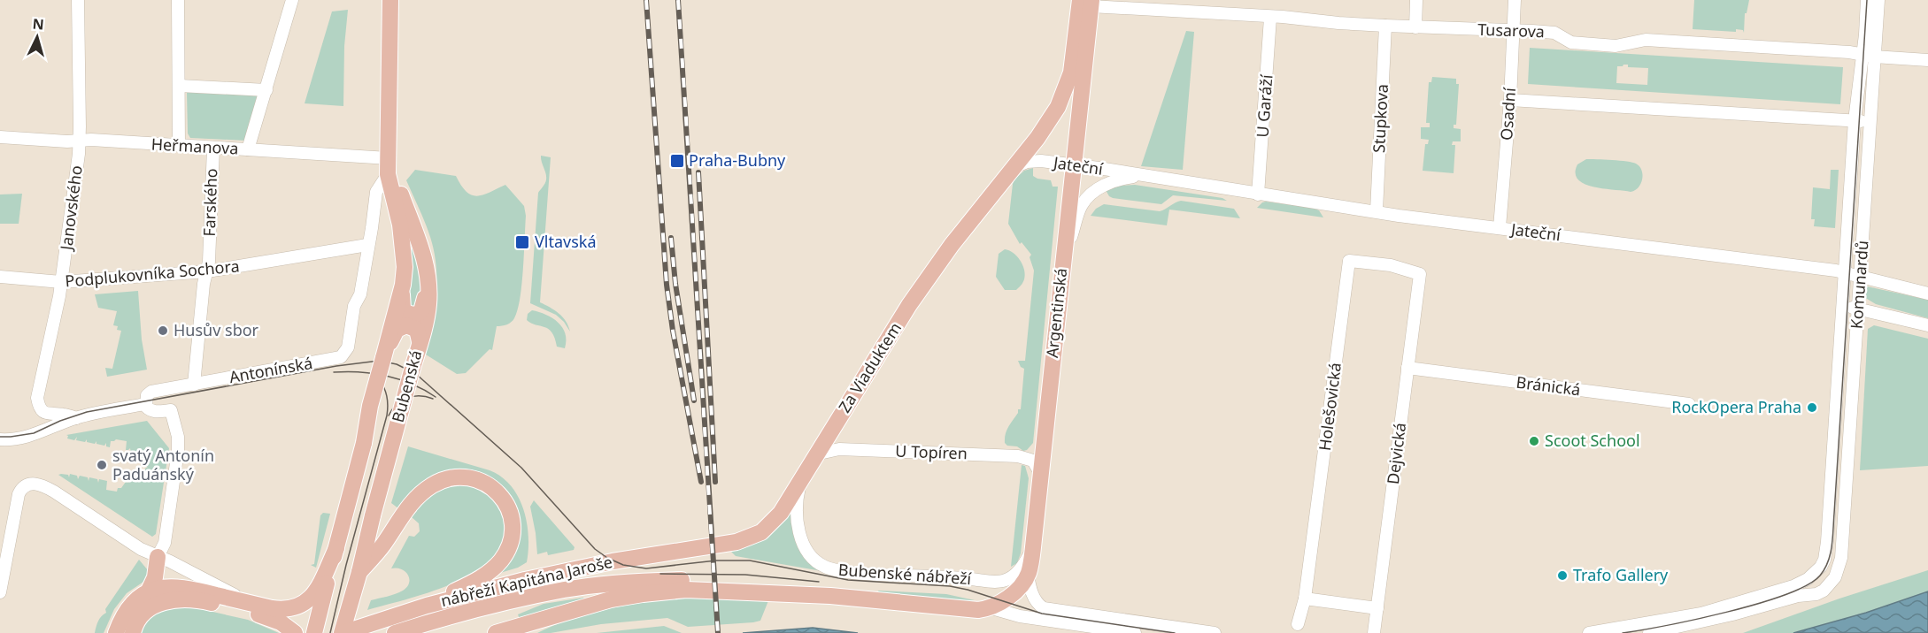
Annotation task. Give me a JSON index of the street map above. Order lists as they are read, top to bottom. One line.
{"streets":{"main road":["Argentinská","Za Viaduktem","Bubenská","Bubenské nábřeží","nábřeží Kapitána Jaroše"],"street":["Tusarova","U Garáží","Osadní","Stupkova","Heřmanova","Jateční","Farského","Janovského","Podplukovníka Sochora","Komunardů","Antonínská","Bránická","Holešovická","U Topíren","Dejvická"]},"crossings":[["Tusarova","U Garáží"],["Tusarova","Osadní"],["Tusarova","Stupkova"],["Tusarova","Komunardů"],["Tusarova","Argentinská"],["U Garáží","Jateční"],["Osadní","Jateční"],["Stupkova","Jateční"],["Heřmanova","Farského"],["Heřmanova","Janovského"],["Heřmanova","Bubenská"],["Jateční","Komunardů"],["Jateční","Argentinská"],["Jateční","Za Viaduktem"],["Farského","Podplukovníka Sochora"],["Farského","Antonínská"],["Janovského","Podplukovníka Sochora"],["Podplukovníka Sochora","Bubenská"],["Argentinská","U Topíren"],["Argentinská","Bubenské nábřeží"],["Za Viaduktem","U Topíren"],["Za Viaduktem","Bubenské nábřeží"],["Za Viaduktem","nábřeží Kapitána Jaroše"],["Antonínská","Bubenská"],["Bubenská","nábřeží Kapitána Jaroše"],["Bránická","Dejvická"],["Holešovická","Dejvická"],["Bubenské nábřeží","nábřeží Kapitána Jaroše"]],"places":{"transit":["Praha-Bubny","Vltavská"],"other":["Husův sbor","RockOpera Praha","Scoot School","svatý Antonín Paduánský","Trafo Gallery"]},"north":"top"}
